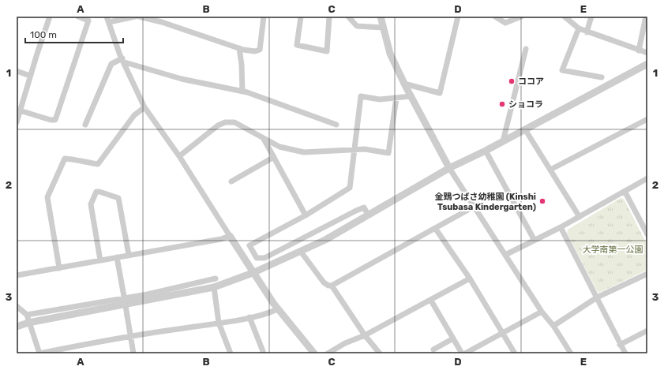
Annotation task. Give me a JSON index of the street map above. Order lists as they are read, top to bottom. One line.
{"parks":["大学南第一公園"],"places":["ココア","ショコラ","金鵄つばさ幼稚園 (Kinshi Tsubasa Kindergarten)"],"scale_bar":"100 m","grid":{"columns":["A","B","C","D","E"],"rows":["1","2","3"]}}
